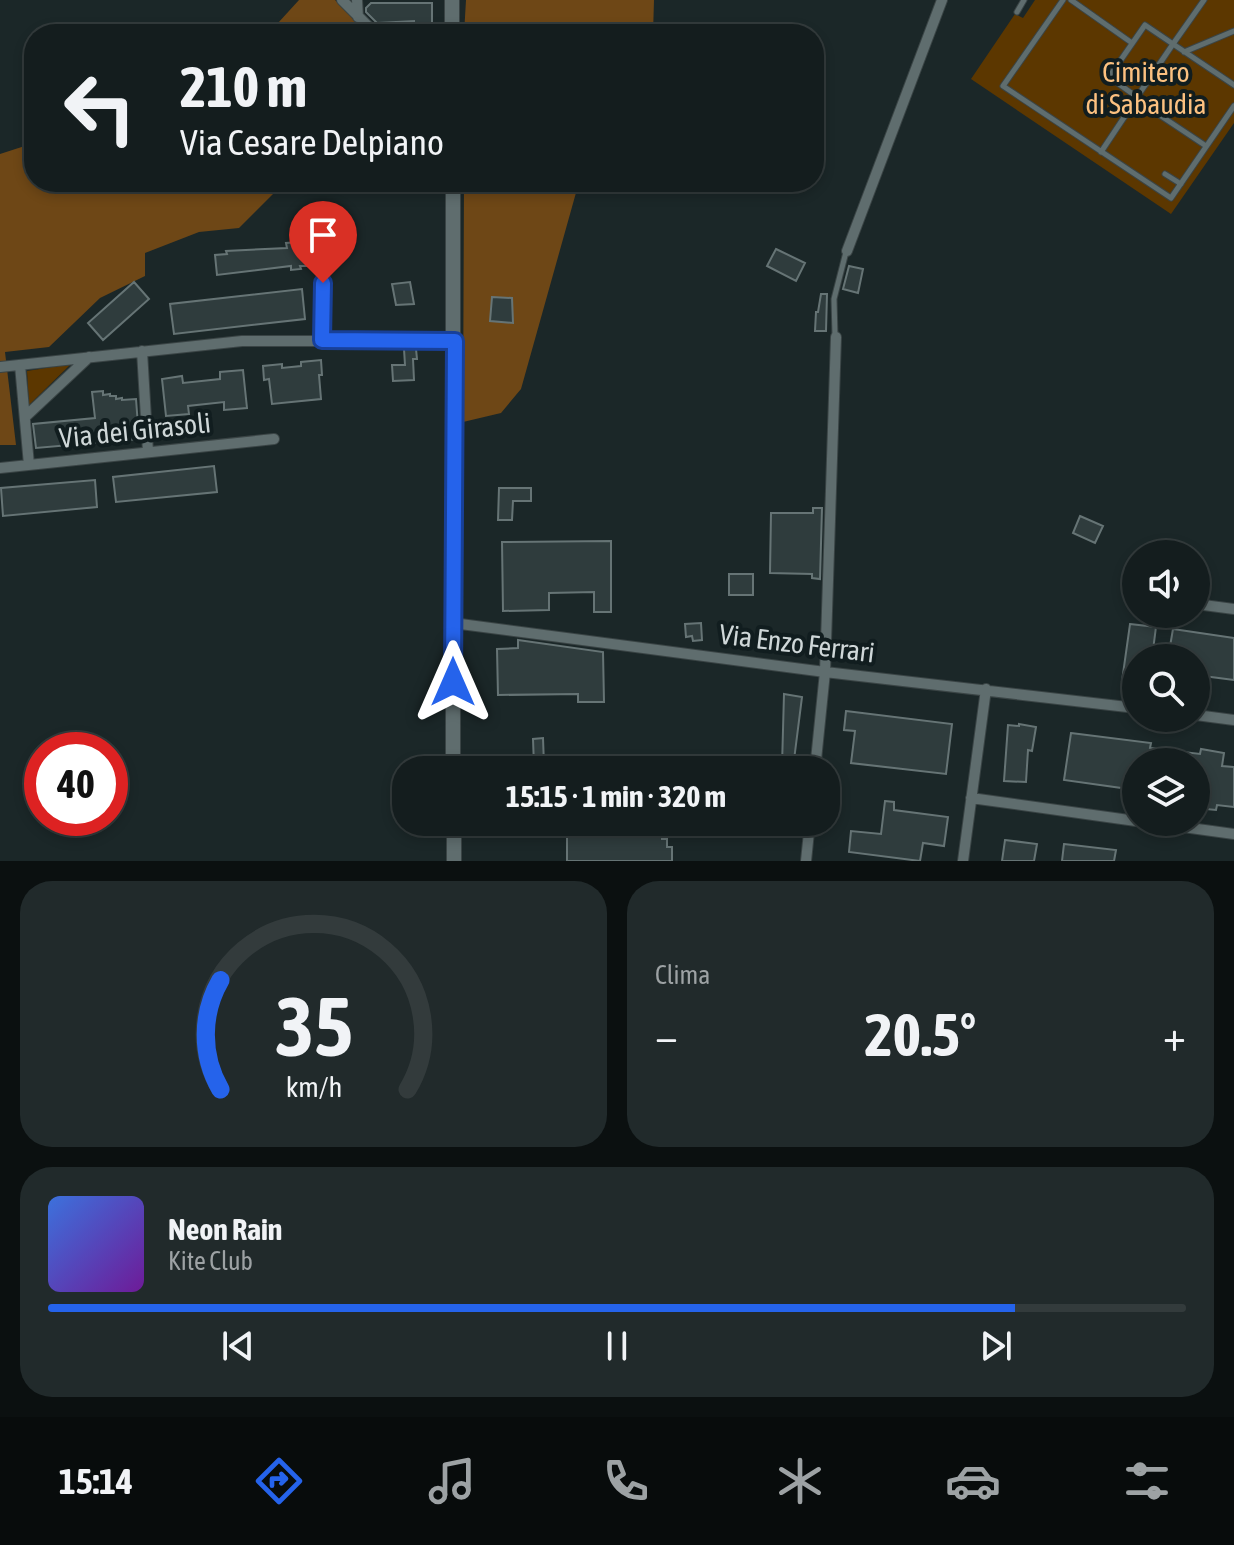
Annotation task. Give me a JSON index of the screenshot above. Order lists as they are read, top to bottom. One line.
{"streets":{"street":["Via dei Girasoli","Via Enzo Ferrari"]},"parks":["Cimitero di Sabaudia"],"page":{"turn":["210 m","Via Cesare Delpiano"],"limit":"40","trip":"15:15 · 1 min · 320 m","tile":"Clima","heat":["−","20.5°","+"],"song":["Neon Rain","Kite Club"],"tabs":"15:14","gauge":["35","km/h"]}}
